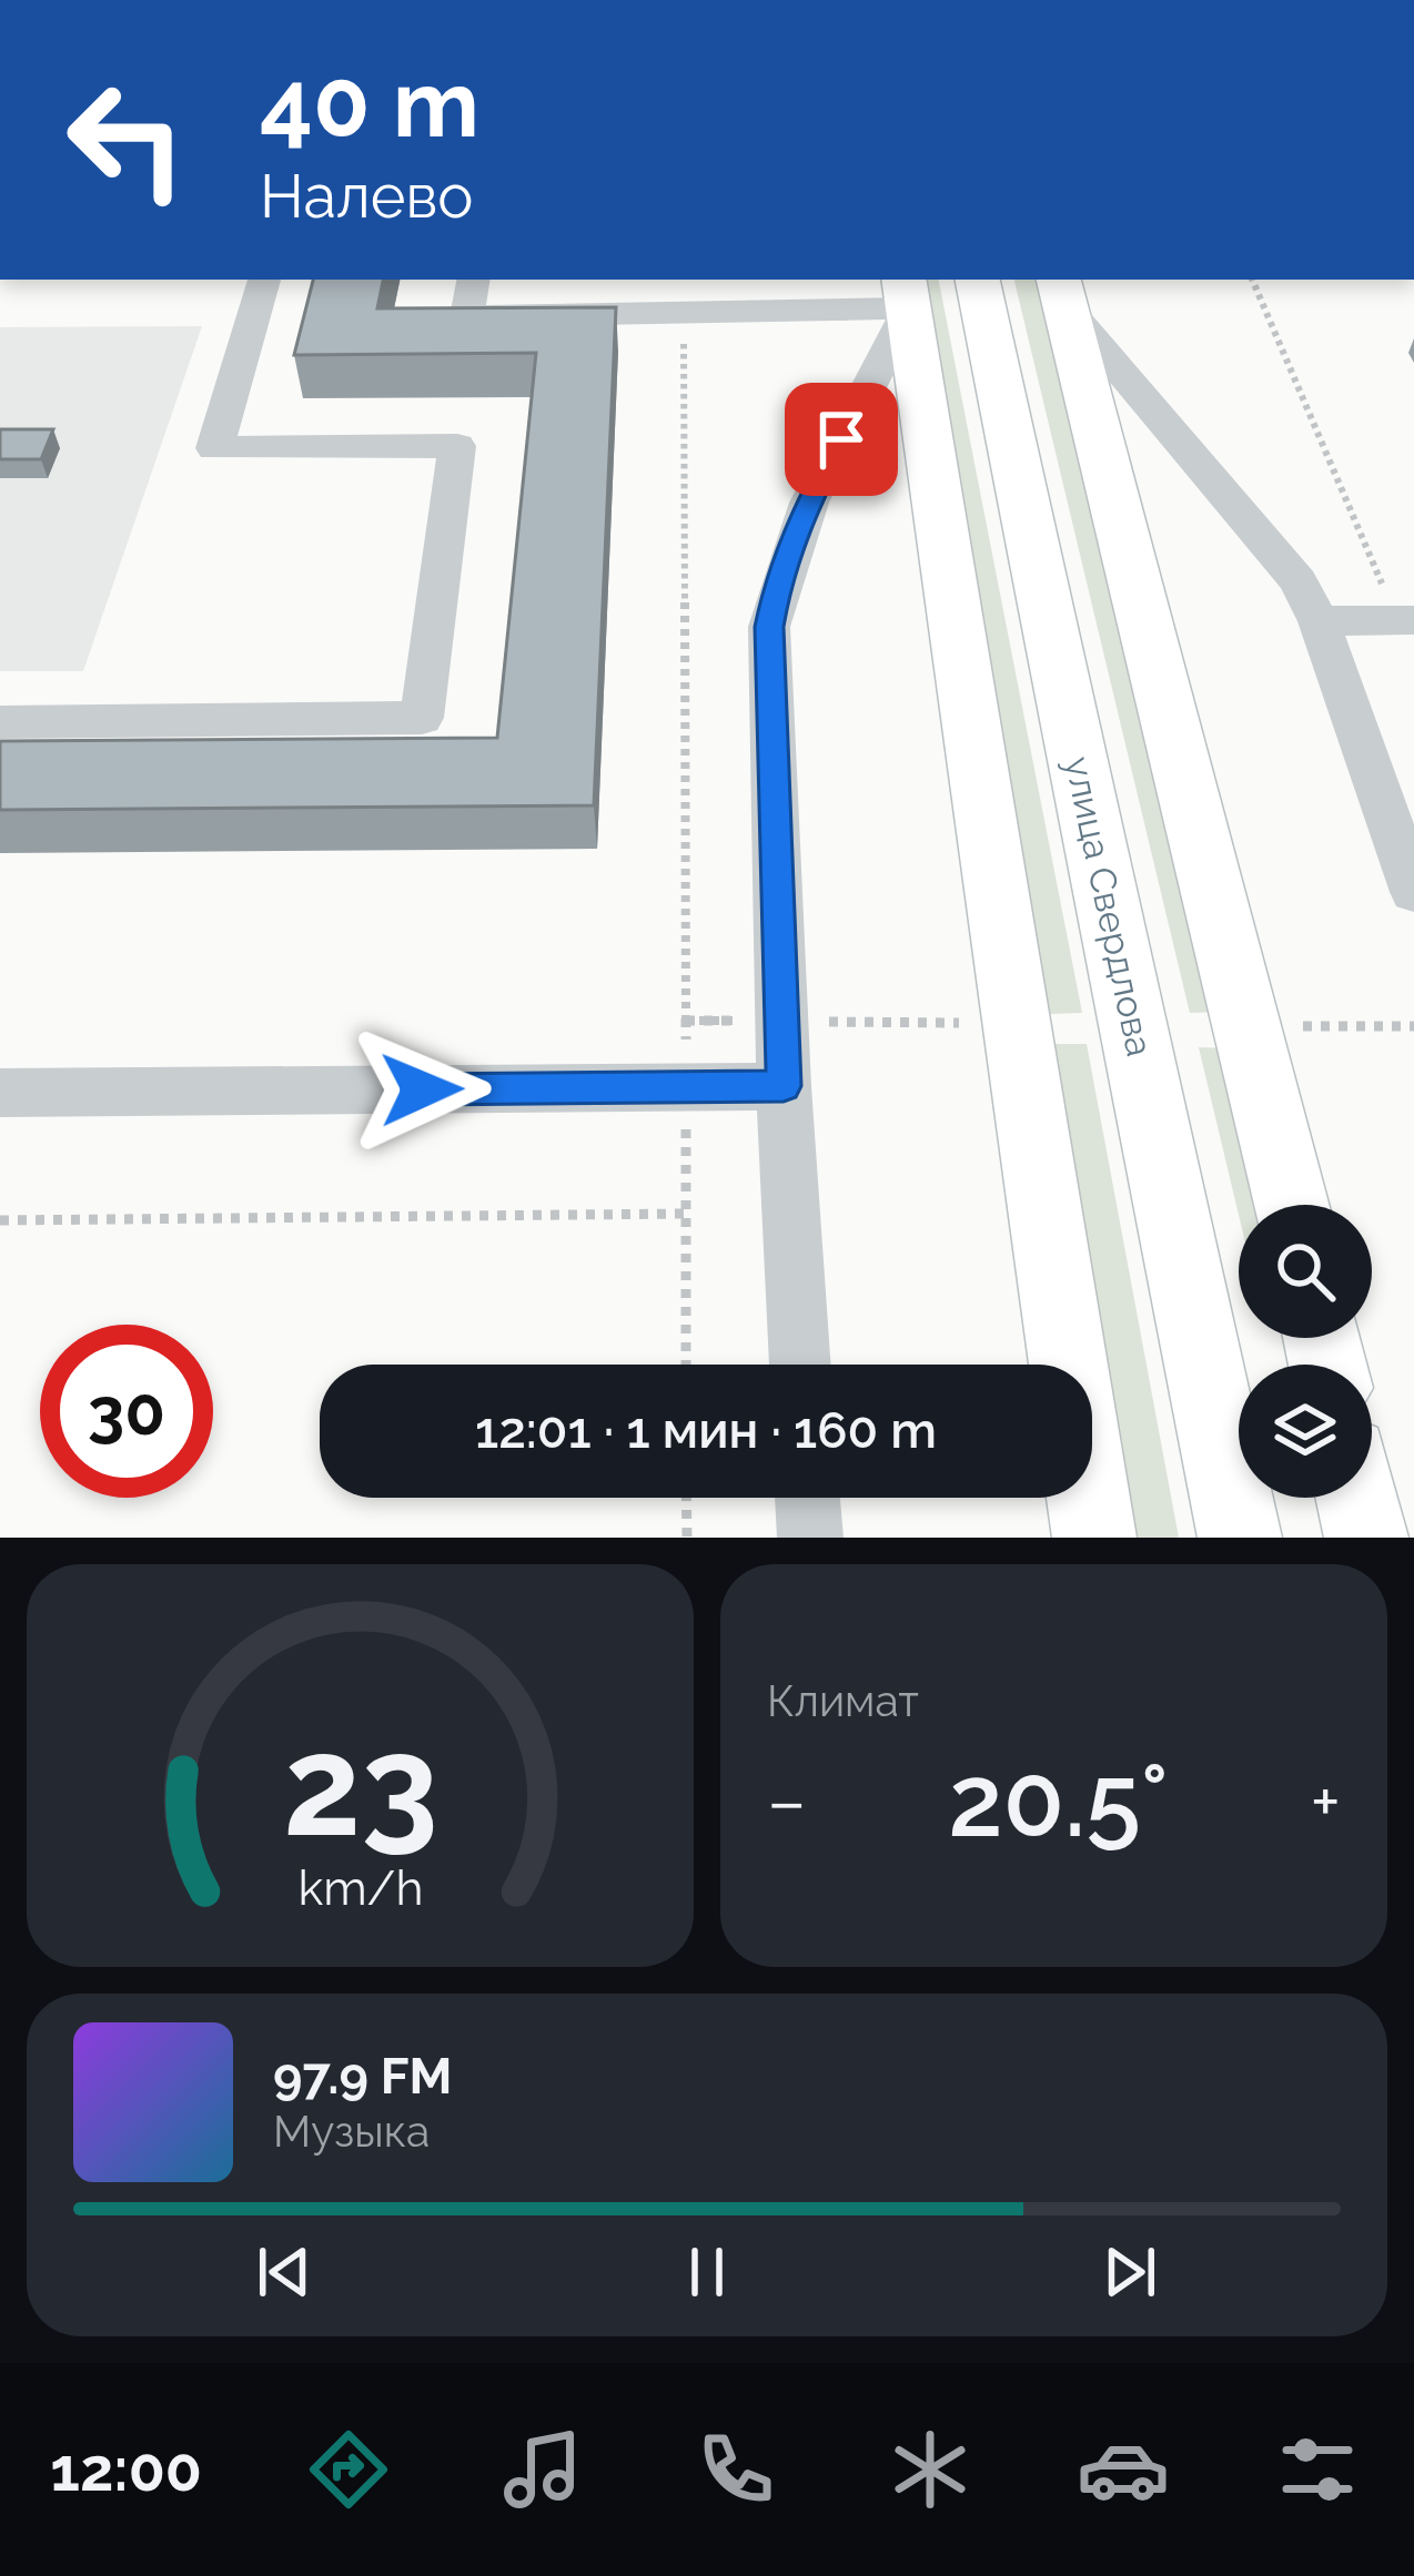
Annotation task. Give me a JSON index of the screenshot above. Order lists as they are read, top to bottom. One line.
{"streets":{"main road":["улица Свердлова"]},"page":{"turn":["40 m","Налево"],"limit":"30","trip":"12:01 · 1 мин · 160 m","tile":"Климат","heat":["−","20.5°","+"],"song":["97.9 FM","Музыка"],"tabs":"12:00","gauge":["23","km/h"]}}
